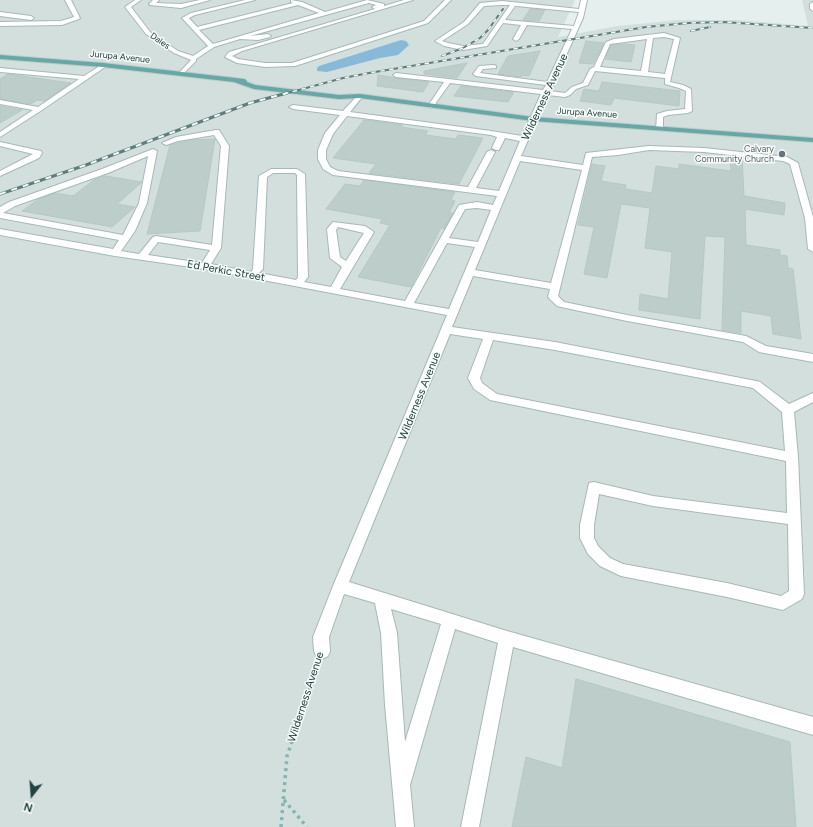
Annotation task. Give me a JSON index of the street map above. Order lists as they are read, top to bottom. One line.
{"streets":{"main road":["Jurupa Avenue"],"street":["Dales","Wilderness Avenue","Ed Perkic Street"]},"crossings":[["Jurupa Avenue","Wilderness Avenue"],["Wilderness Avenue","Ed Perkic Street"]],"places":["Calvary Community Church"],"north":"bottom"}
